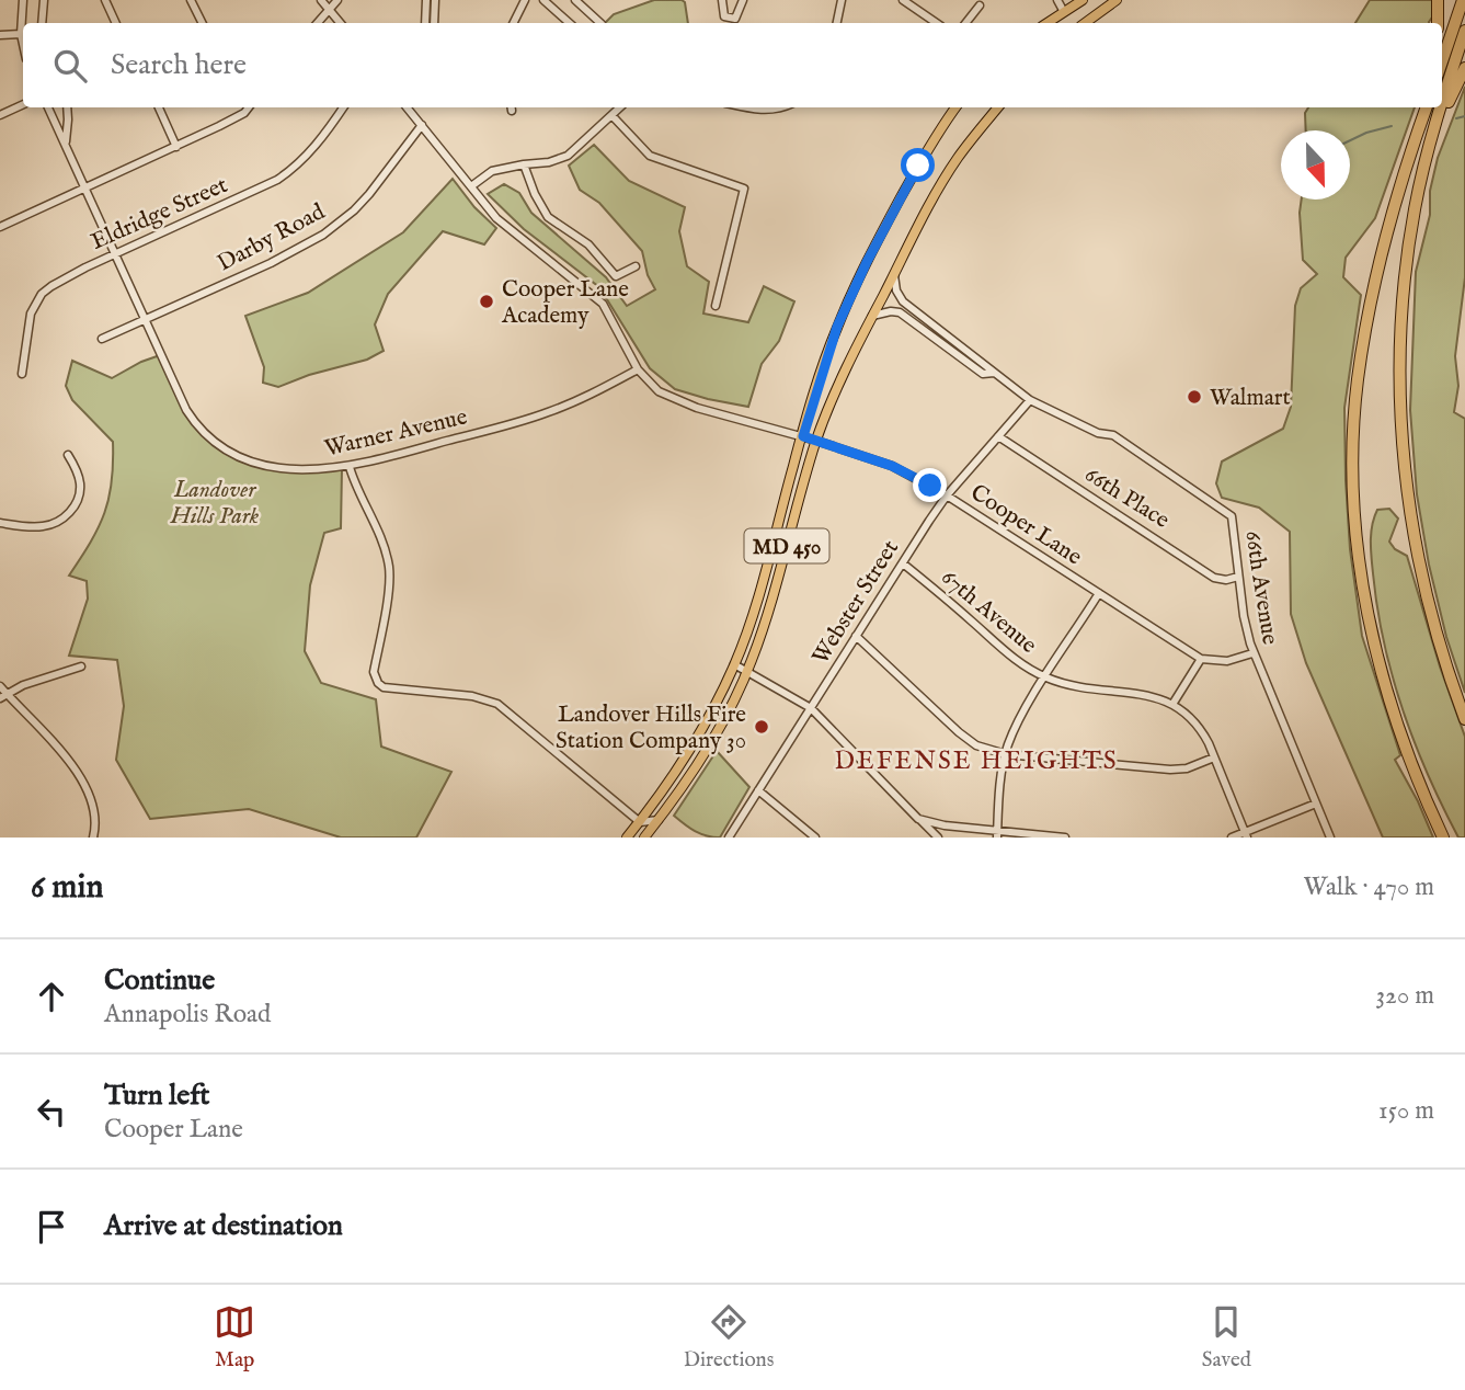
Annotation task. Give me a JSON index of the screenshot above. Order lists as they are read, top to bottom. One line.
{"streets":{"main road":["MD 450"],"street":["Eldridge Street","Darby Road","Warner Avenue","66th Place","Cooper Lane","66th Avenue","Webster Street","67th Avenue"]},"crossings":[["Eldridge Street","Warner Avenue"],["Darby Road","Warner Avenue"],["Darby Road","Cooper Lane"],["Warner Avenue","Cooper Lane"],["66th Place","66th Avenue"],["66th Place","Webster Street"],["Cooper Lane","MD 450"],["Cooper Lane","Webster Street"],["MD 450","66th Avenue"],["66th Avenue","Webster Street"],["Webster Street","67th Avenue"]],"districts":["DEFENSE HEIGHTS"],"parks":["Landover Hills Park"],"places":["Cooper Lane Academy","Walmart","Landover Hills Fire Station Company 30"],"north":"bottom","page":{"search":"Search here","heading":["6 min","Walk · 470 m"],"list":[["Continue","Annapolis Road","320 m"],["Turn left","Cooper Lane","150 m"],"Arrive at destination"],"nav":["Map","Directions","Saved"]}}
